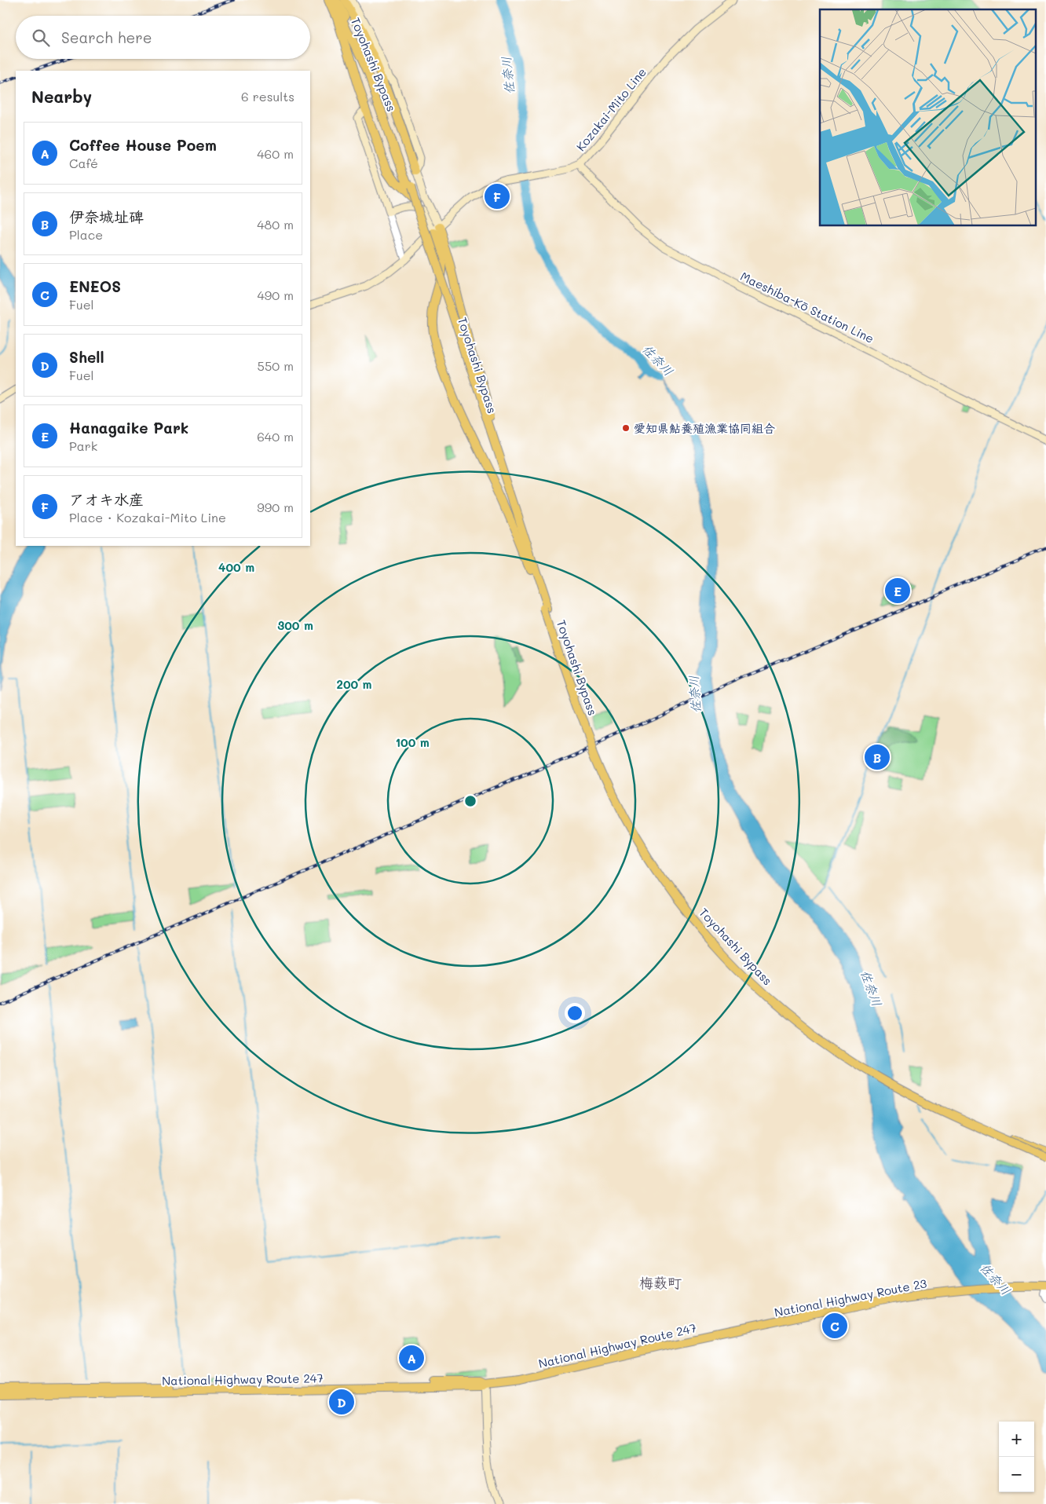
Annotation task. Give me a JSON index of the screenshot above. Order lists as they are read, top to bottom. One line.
{"streets":{"highway":["Toyohashi Bypass","National Highway Route 23","National Highway Route 247"],"main road":["Kozakai-Mito Line","Maeshiba-Kō Station Line"]},"crossings":[["Kozakai-Mito Line","Maeshiba-Kō Station Line"],["National Highway Route 23","National Highway Route 247"]],"districts":["梅薮町"],"water":["佐奈川"],"places":["愛知県鮎養殖漁業協同組合"],"page":{"search":"Search here","heading":["Nearby","6 results"],"list":[{"mark":"A","name":"Coffee House Poem","note":"Café","value":"460 m"},{"mark":"B","name":"伊奈城址碑","note":"Place","value":"480 m"},{"mark":"C","name":"ENEOS","note":"Fuel","value":"490 m"},{"mark":"D","name":"Shell","note":"Fuel","value":"550 m"},{"mark":"E","name":"Hanagaike Park","note":"Park","value":"640 m"},{"mark":"F","name":"アオキ水産","note":"Place · Kozakai-Mito Line","value":"990 m"}],"pins":["F","E","B","C","A","D"],"map_buttons":["+","−"]},"rings":["400 m","300 m","200 m","100 m"]}
